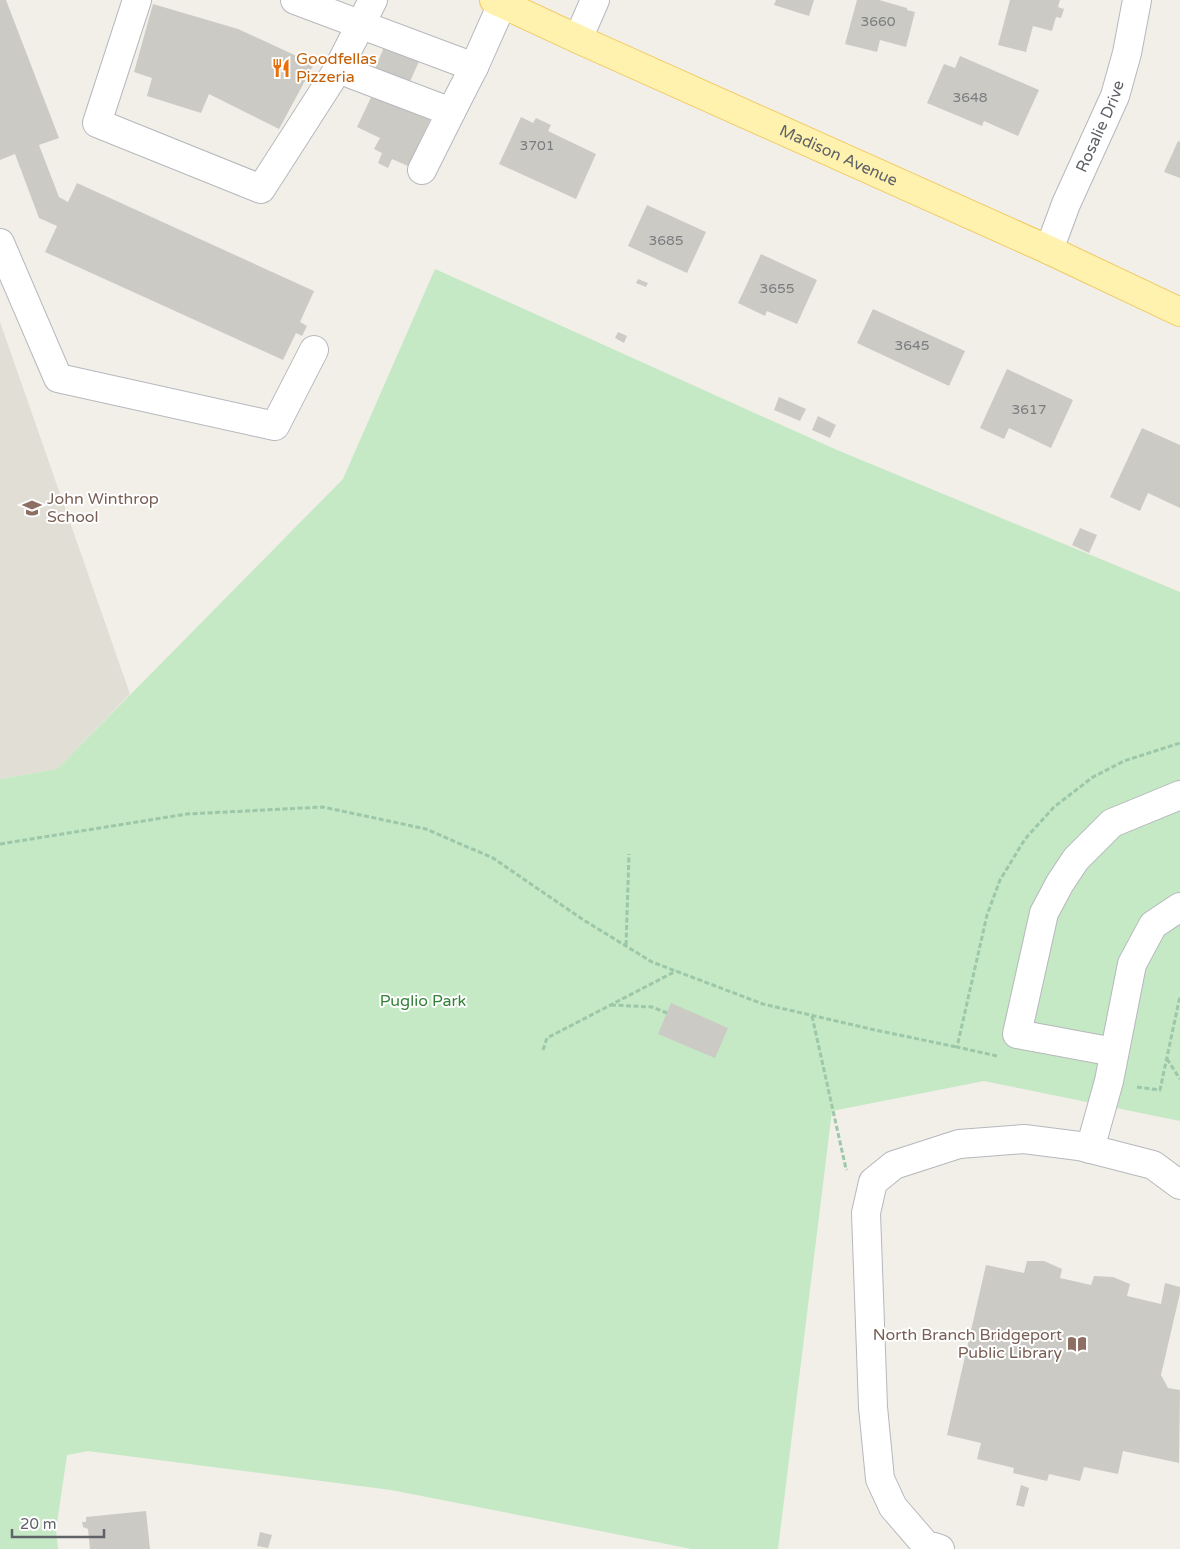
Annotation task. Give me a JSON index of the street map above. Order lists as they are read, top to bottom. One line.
{"streets":{"main road":["Madison Avenue"],"street":["Rosalie Drive"]},"crossings":[["Rosalie Drive","Madison Avenue"]],"parks":["Puglio Park"],"places":{"restaurant":["Goodfellas Pizzeria"],"school or university":["John Winthrop School"],"library":["North Branch Bridgeport Public Library"]},"house_numbers":["3660","3648","3701","3685","3655","3645","3617"],"scale_bar":"20 m"}
